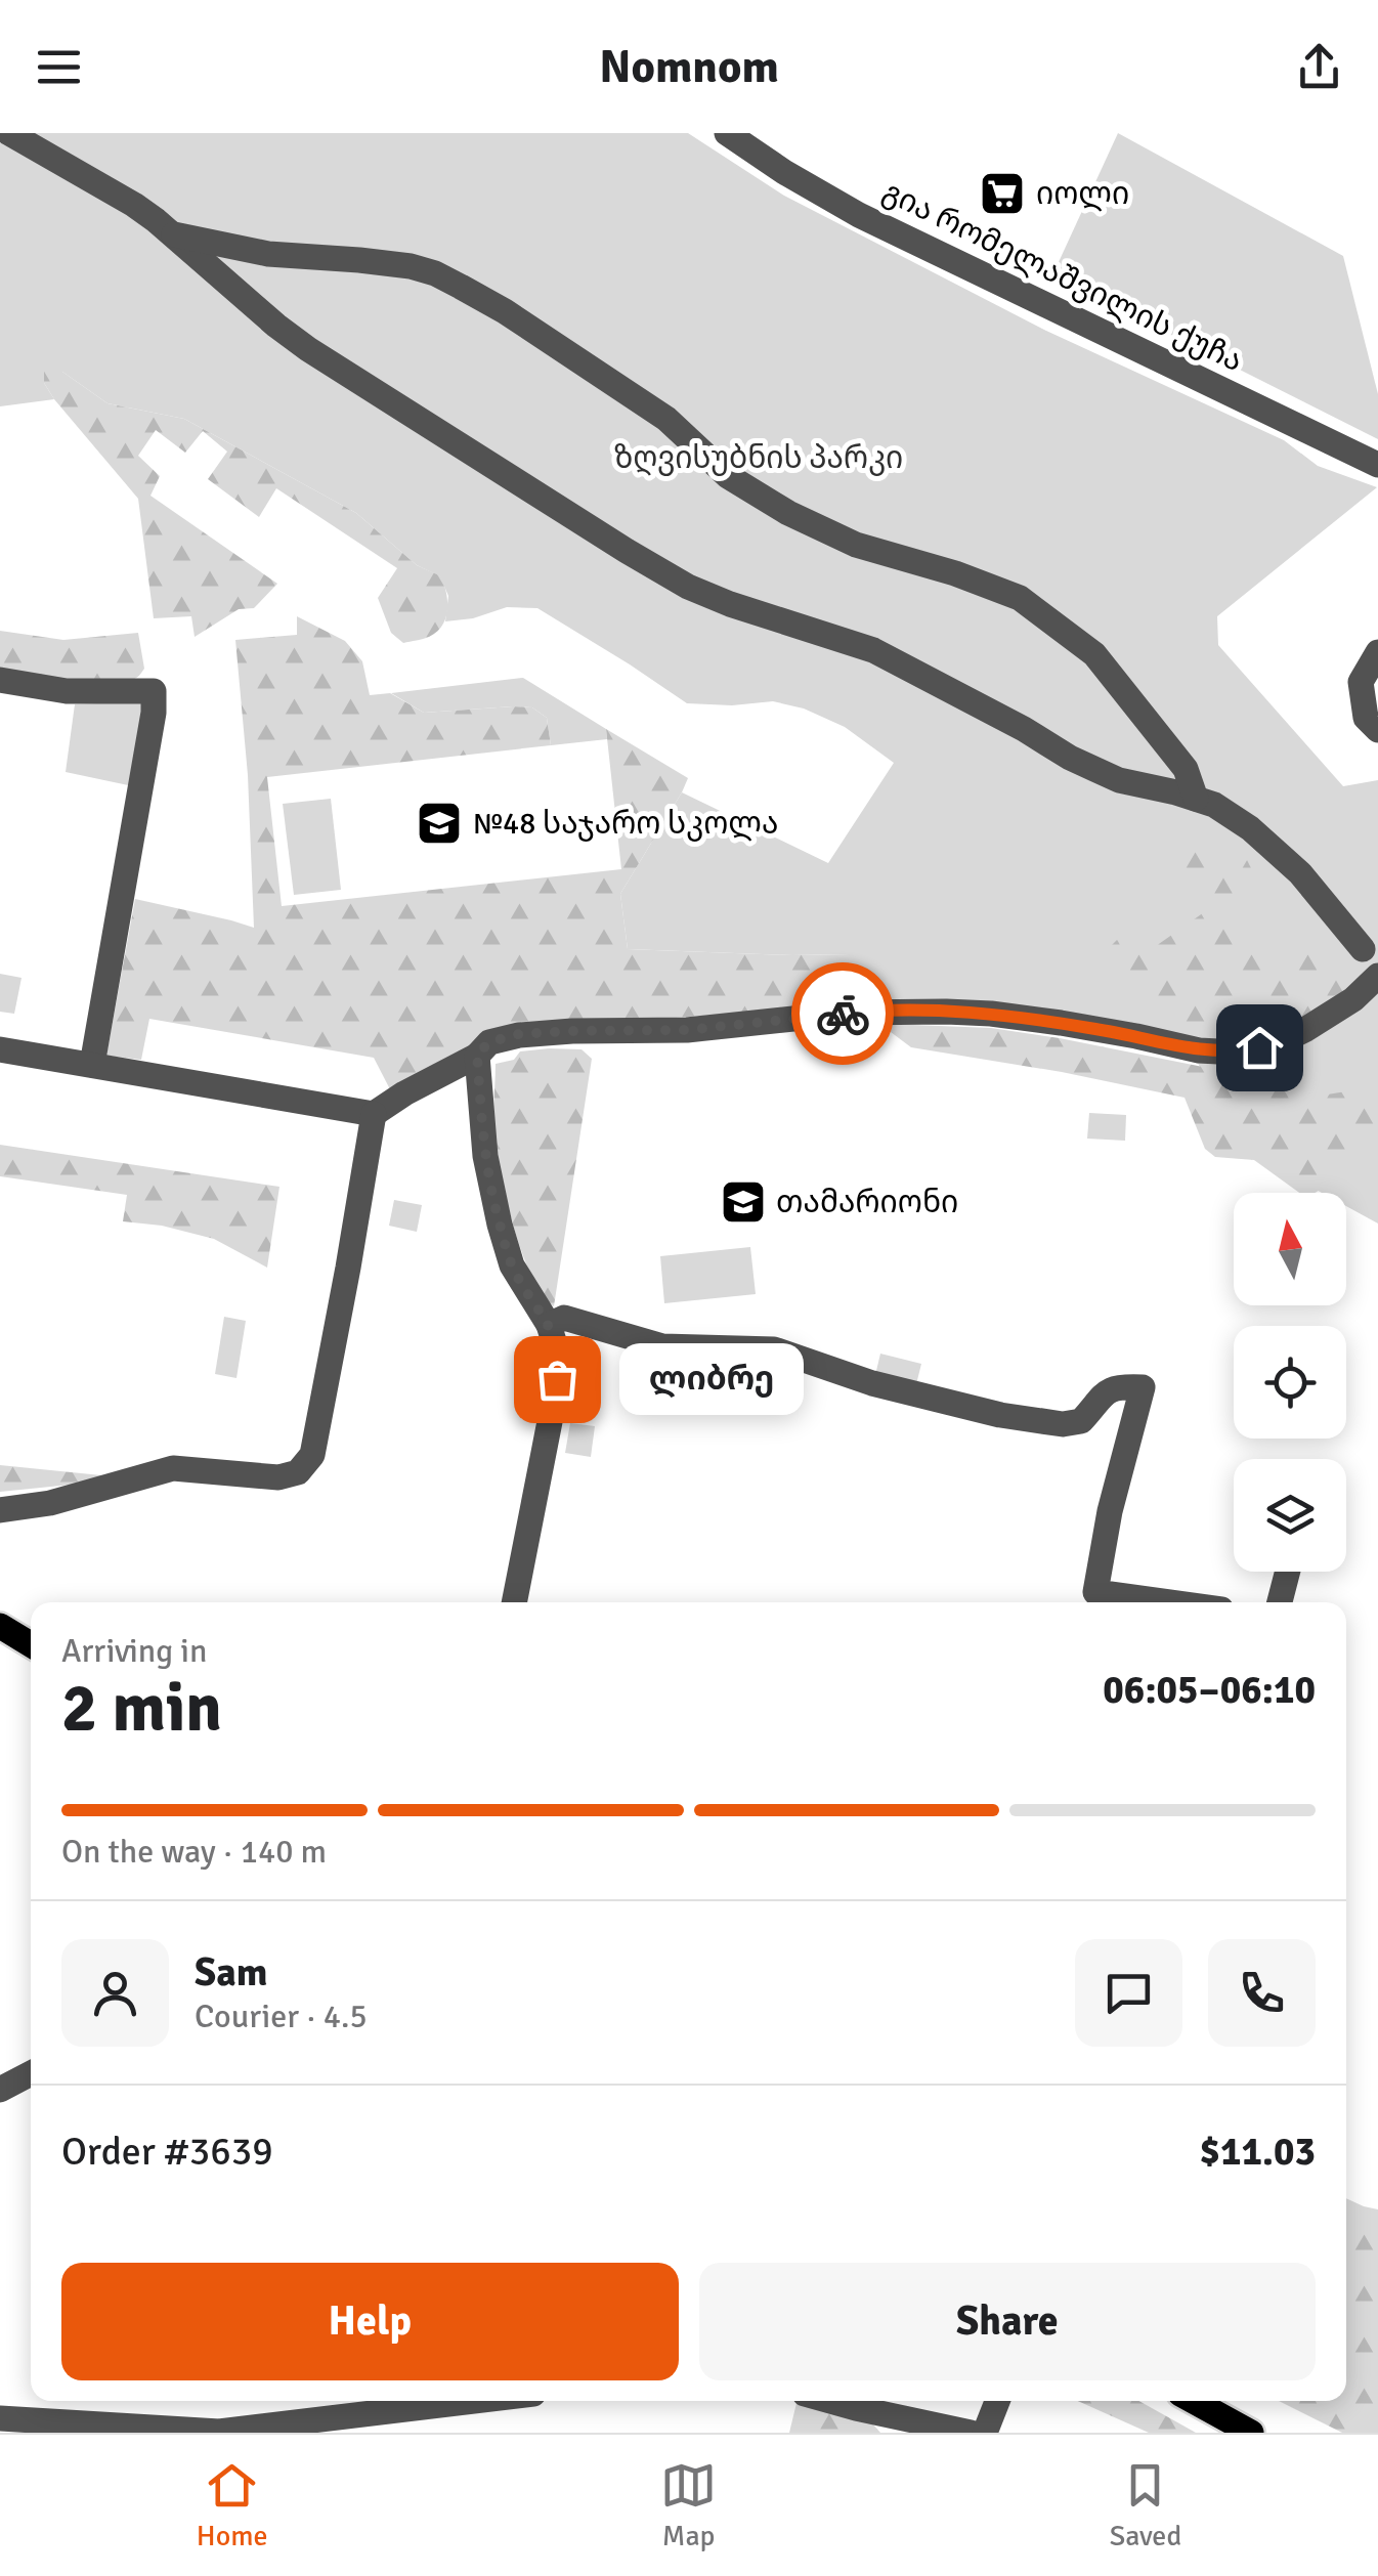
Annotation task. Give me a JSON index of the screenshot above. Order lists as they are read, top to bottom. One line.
{"streets":{"street":["გია რომელაშვილის ქუჩა"]},"parks":["ზღვისუბნის პარკი"],"places":{"supermarket":["იოლი"],"school or university":["№48 საჯარო სკოლა","თამარიონი"],"other":["ლიბრე"]},"north":"top","page":{"header":"Nomnom","bubble":"ლიბრე","heading":["2 min","Arriving in","06:05–06:10"],"panel":["Sam","Courier · 4.5","Order #3639","$11.03"],"bar":"On the way · 140 m","buttons":["Help","Share"],"tabs":["Home","Map","Saved"]}}
